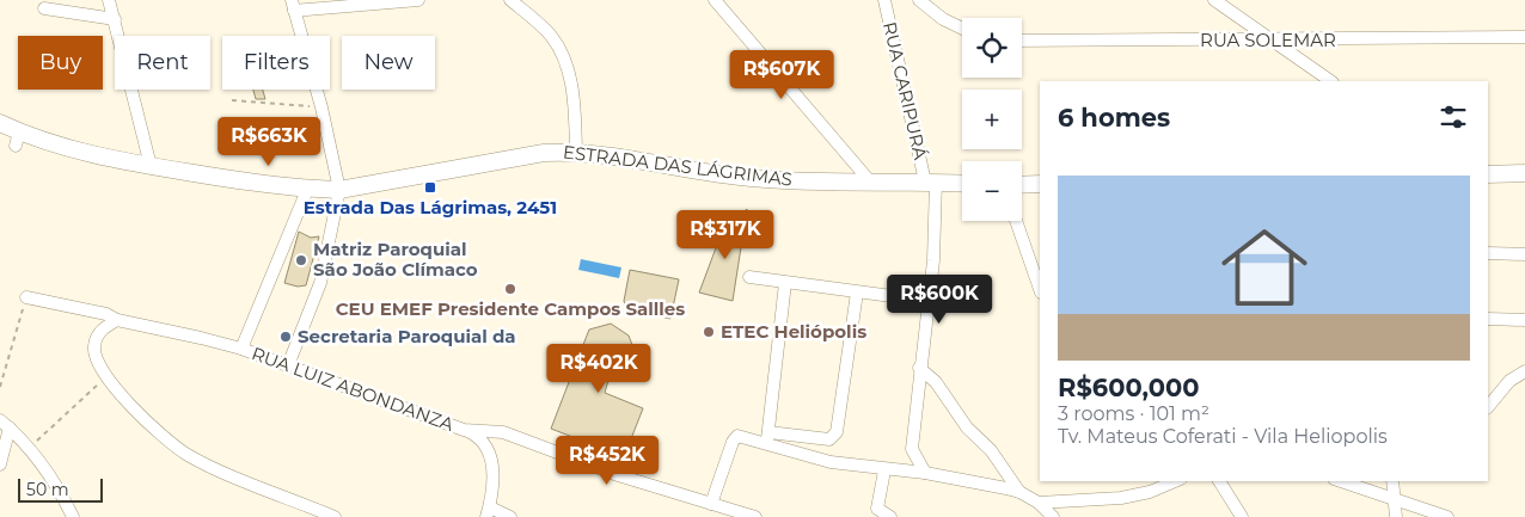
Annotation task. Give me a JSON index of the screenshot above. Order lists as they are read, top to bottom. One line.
{"streets":{"main road":["ESTRADA DAS LÁGRIMAS"],"street":["RUA SOLEMAR","RUA CARIPURÁ","RUA LUIZ ABONDANZA"]},"crossings":[["RUA CARIPURÁ","ESTRADA DAS LÁGRIMAS"]],"places":{"transit":["Estrada Das Lágrimas, 2451"],"other":["Matriz Paroquial São João Clímaco","CEU EMEF Presidente Campos Sallles","ETEC Heliópolis","Secretaria Paroquial da"]},"scale_bar":"50 m","page":{"map_buttons":["+","−"],"chip":["Buy","Rent","Filters","New"],"price":["R$607K","R$663K","R$317K","R$600K","R$402K","R$452K"],"heading":"6 homes","list":[{"name":"R$600,000","note":"3 rooms · 101 m² · Tv. Mateus Coferati - Vila Heliopolis"}],"scale":"50 m"}}
